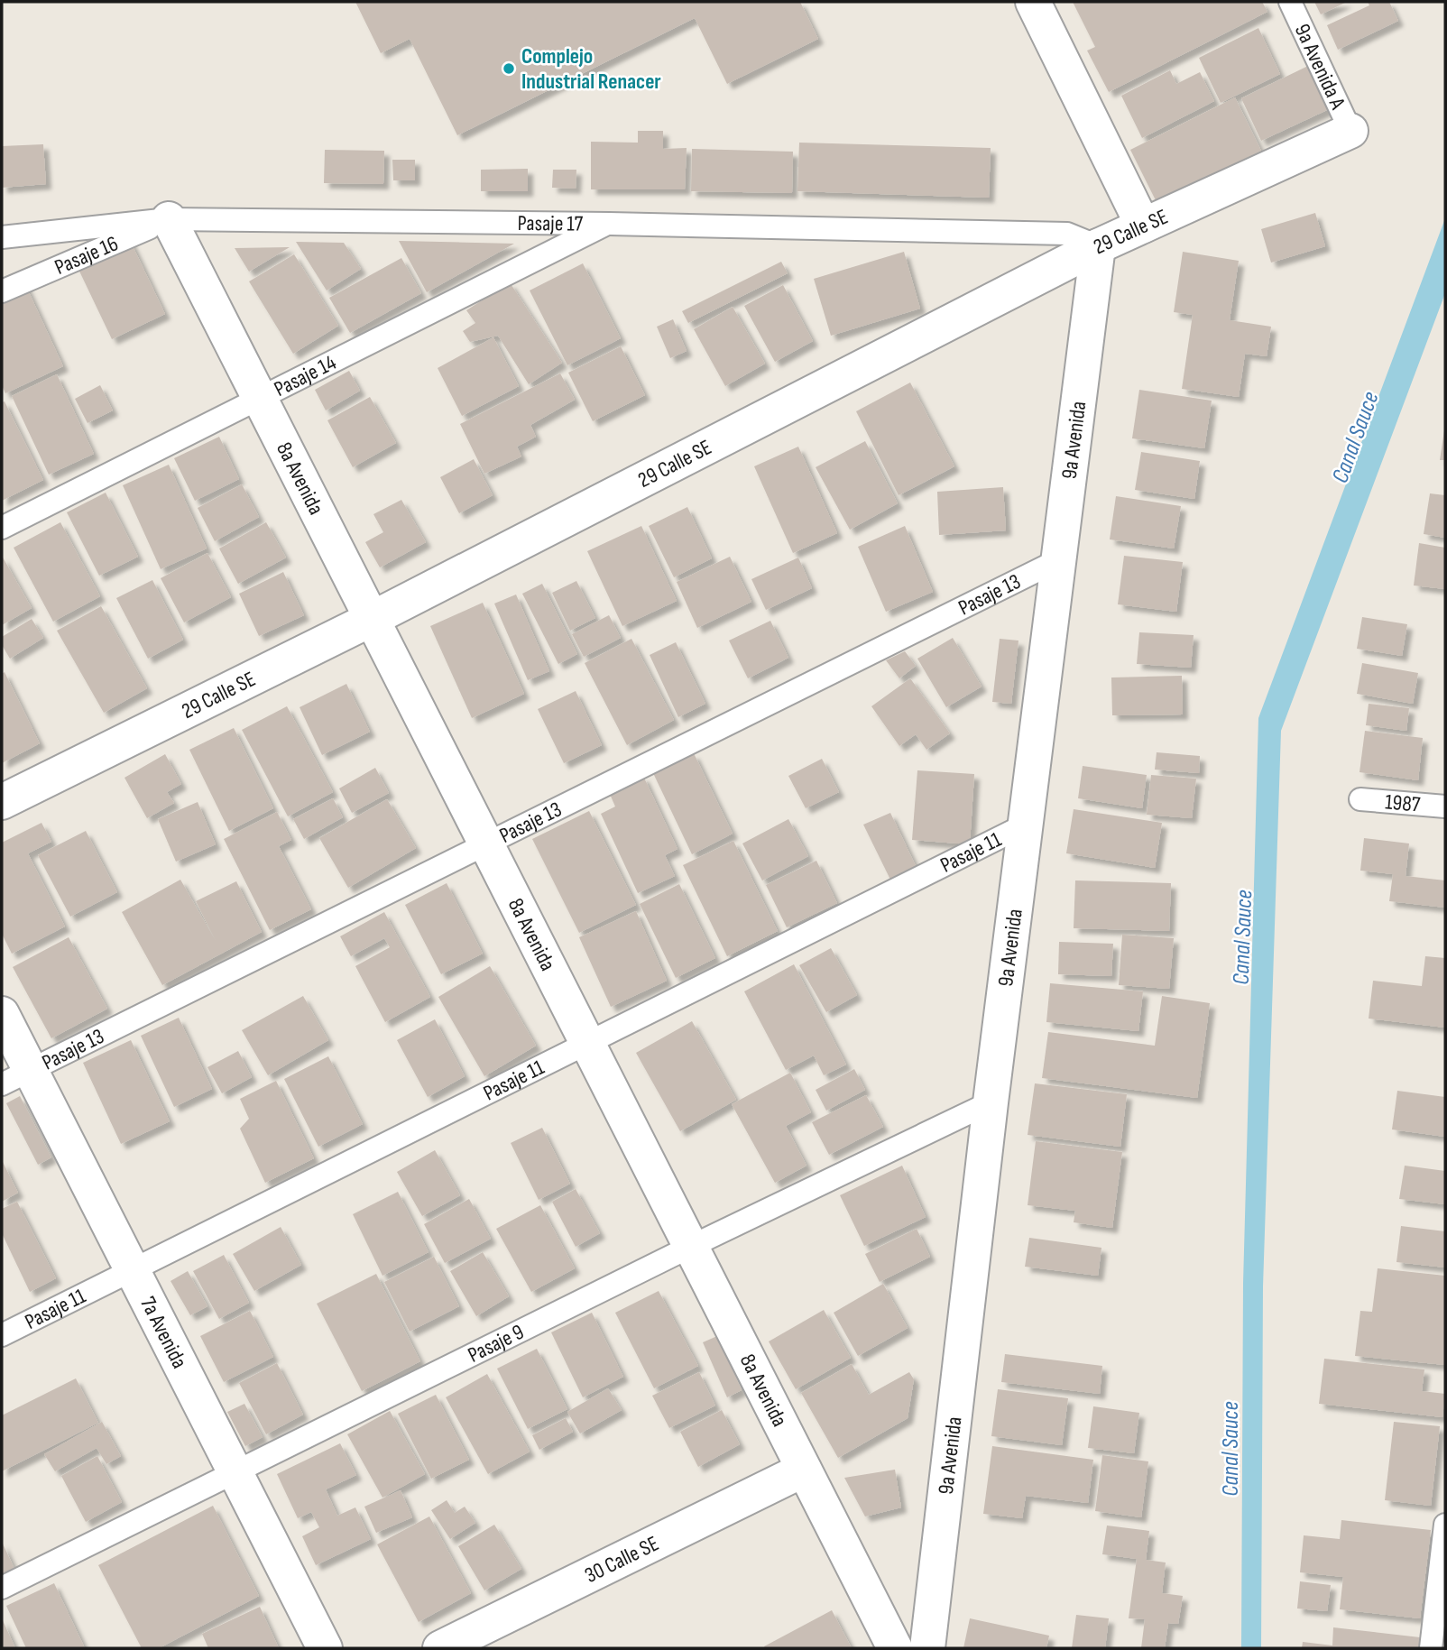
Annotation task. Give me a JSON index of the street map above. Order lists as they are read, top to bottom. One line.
{"streets":{"street":["29 Calle SE","9a Avenida","8a Avenida","7a Avenida","30 Calle SE"],"lane":["9a Avenida A","Pasaje 17","Pasaje 16","Pasaje 14","Pasaje 13","1987","Pasaje 11","Pasaje 9"]},"crossings":[["9a Avenida A","29 Calle SE"],["Pasaje 17","29 Calle SE"],["Pasaje 17","Pasaje 16"],["Pasaje 17","Pasaje 14"],["Pasaje 17","9a Avenida"],["Pasaje 17","8a Avenida"],["29 Calle SE","9a Avenida"],["29 Calle SE","8a Avenida"],["Pasaje 16","8a Avenida"],["Pasaje 14","8a Avenida"],["9a Avenida","Pasaje 13"],["9a Avenida","Pasaje 11"],["9a Avenida","Pasaje 9"],["8a Avenida","Pasaje 13"],["8a Avenida","Pasaje 11"],["8a Avenida","Pasaje 9"],["8a Avenida","30 Calle SE"],["Pasaje 13","7a Avenida"],["Pasaje 11","7a Avenida"],["7a Avenida","Pasaje 9"]],"water":["Canal Sauce"],"places":["Complejo Industrial Renacer"]}
